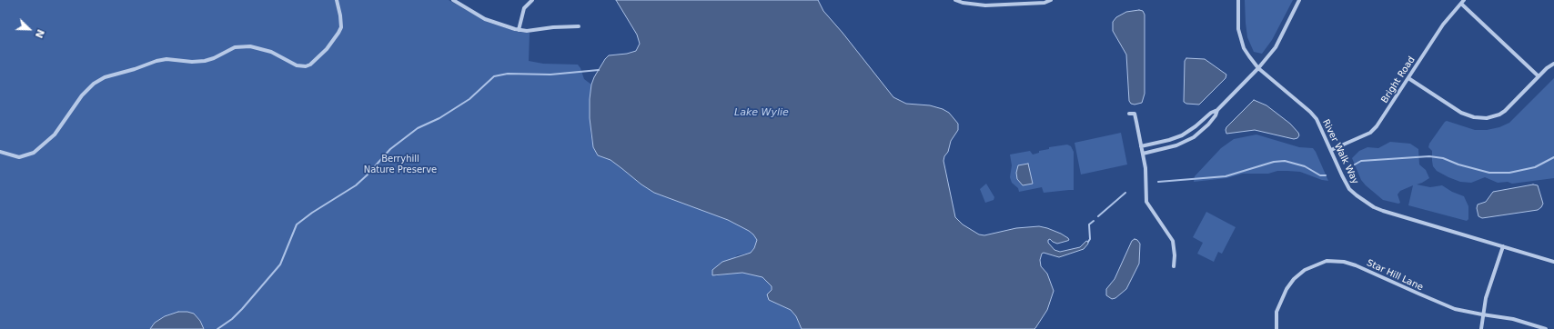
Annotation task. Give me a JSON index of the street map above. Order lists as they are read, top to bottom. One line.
{"streets":{"street":["Bright Road","River Walk Way","Star Hill Lane"]},"crossings":[["Bright Road","River Walk Way"]],"water":["Lake Wylie"],"parks":["Berryhill Nature Preserve"],"north":"bottom right"}
